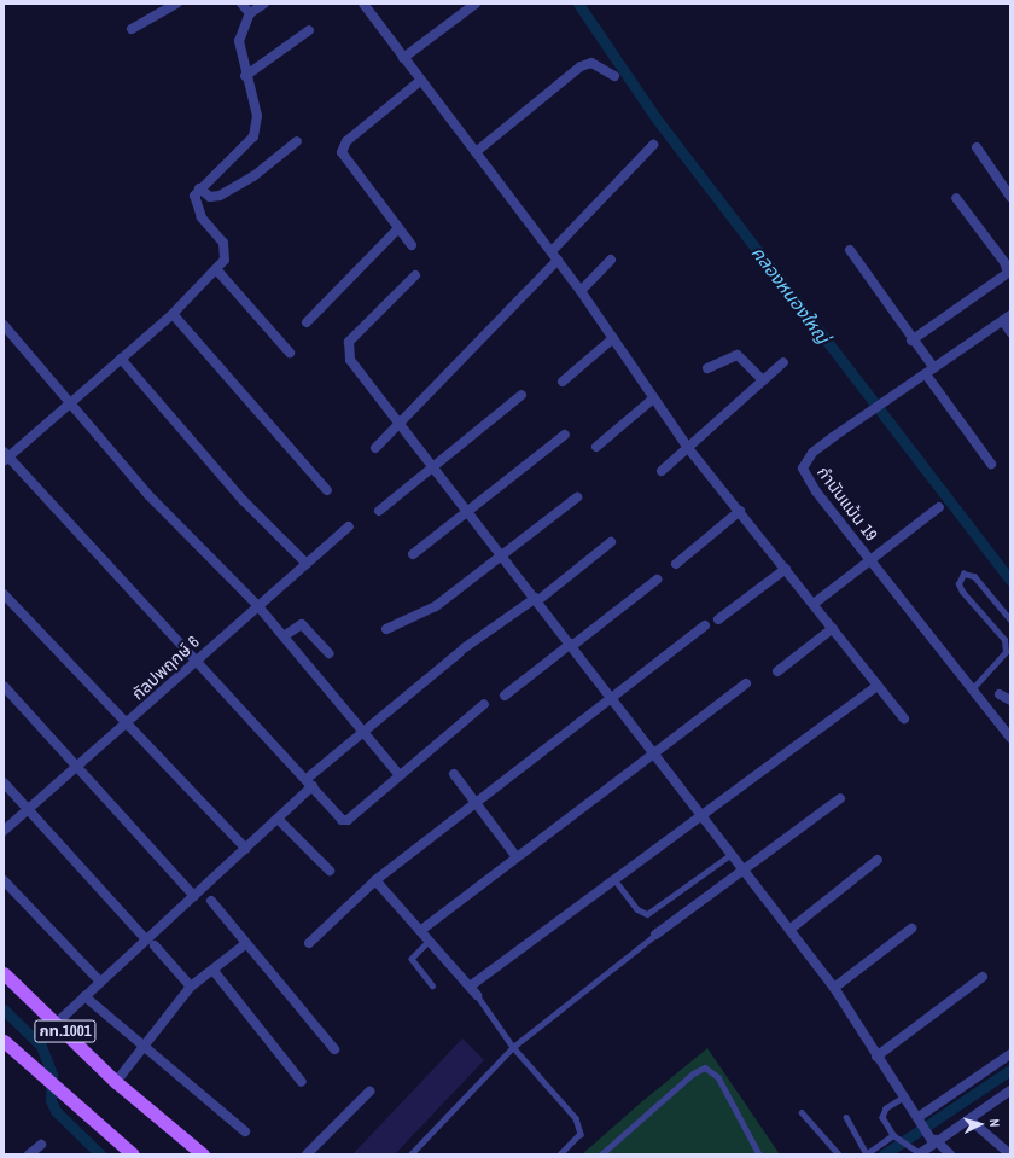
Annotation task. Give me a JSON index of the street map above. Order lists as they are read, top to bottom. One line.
{"streets":{"main road":["กท.1001"],"street":["กำนันแม้น 19","กัลปพฤกษ์ 6"]},"water":["คลองหนองใหญ่"],"north":"right"}
